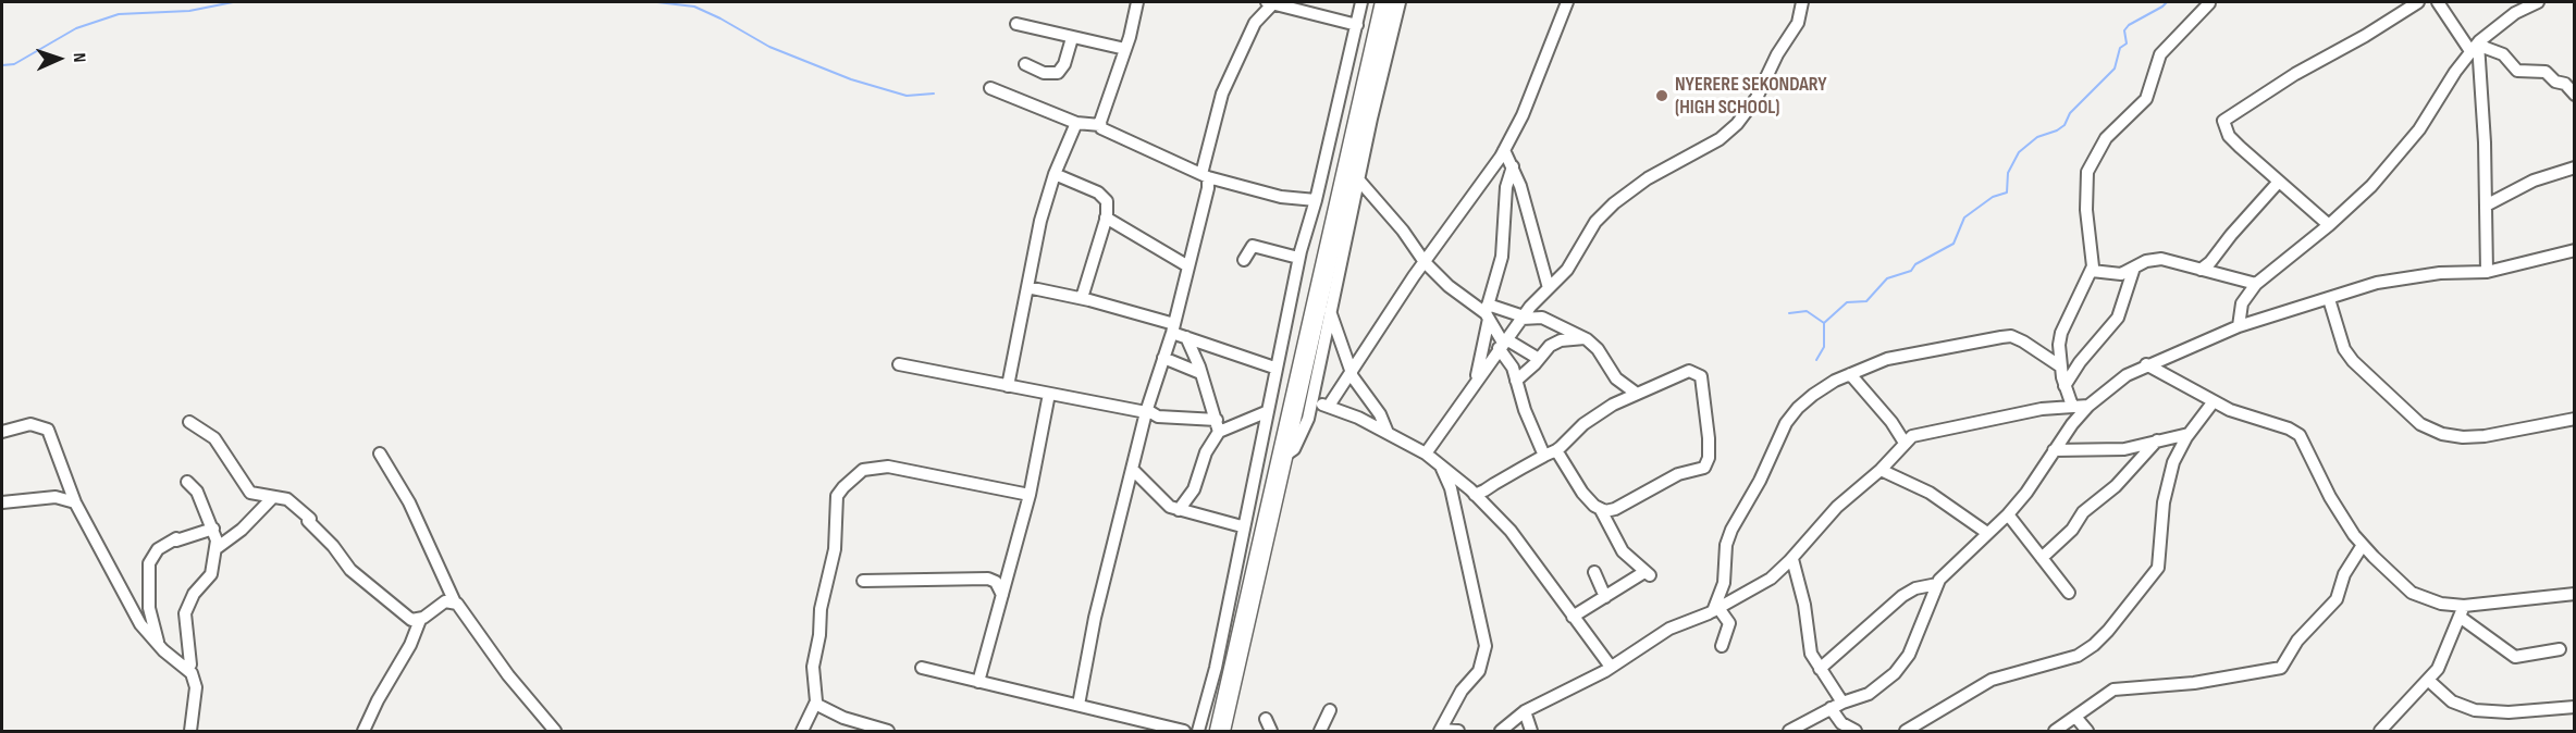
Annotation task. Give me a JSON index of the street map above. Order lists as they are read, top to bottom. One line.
{"places":["NYERERE SEKONDARY (HIGH SCHOOL)"],"north":"right"}
